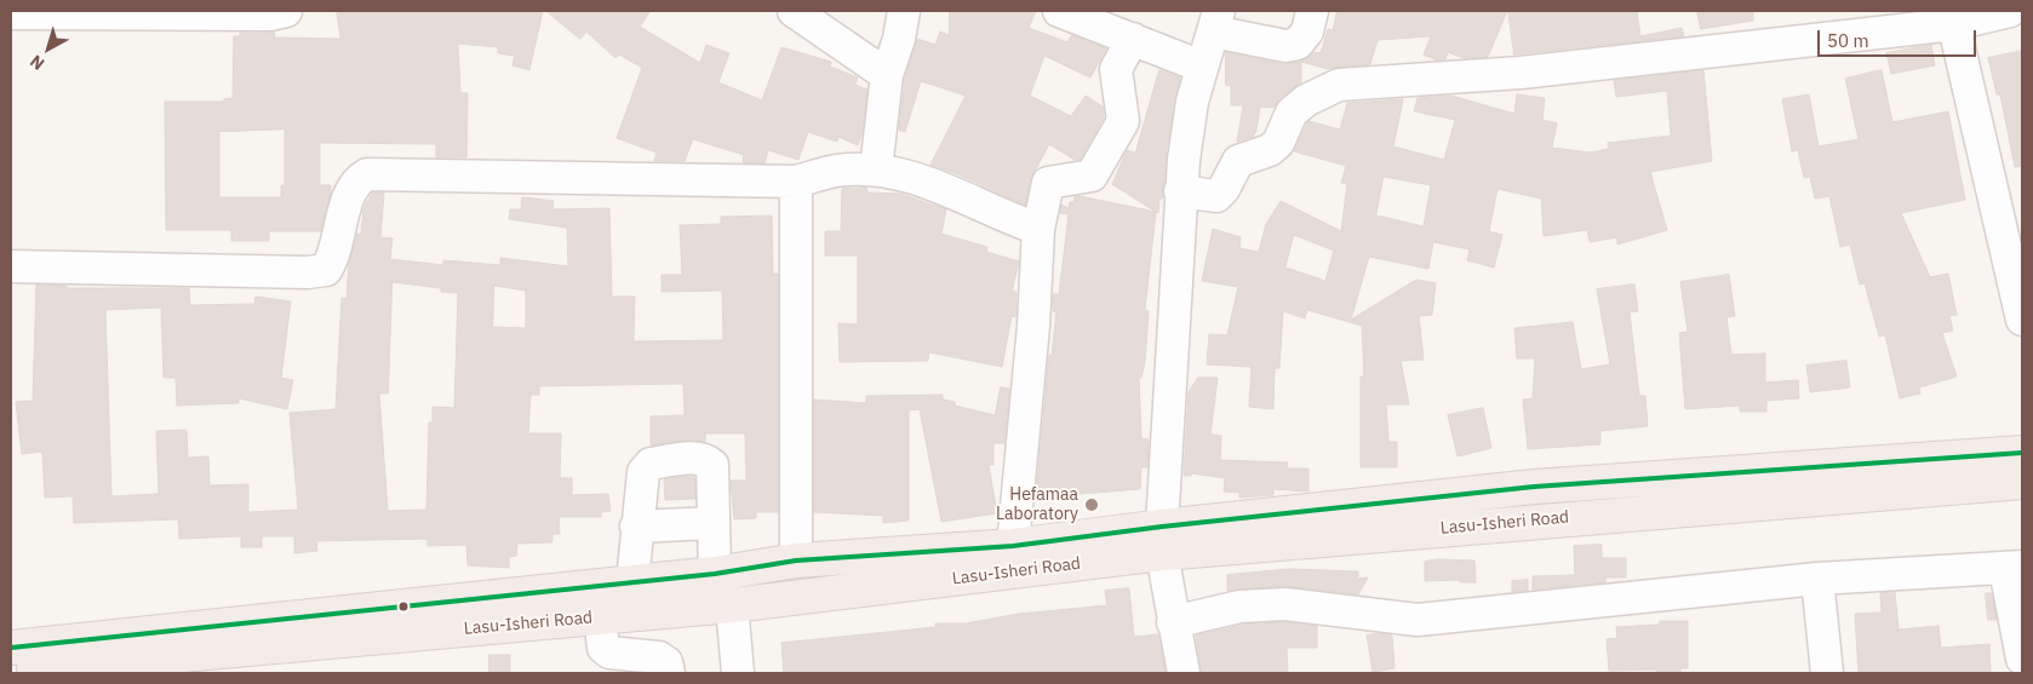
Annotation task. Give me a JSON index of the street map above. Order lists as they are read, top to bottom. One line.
{"streets":{"main road":["Lasu-Isheri Road"]},"places":["Hefamaa Laboratory"],"scale_bar":"50 m","north":"bottom left"}
